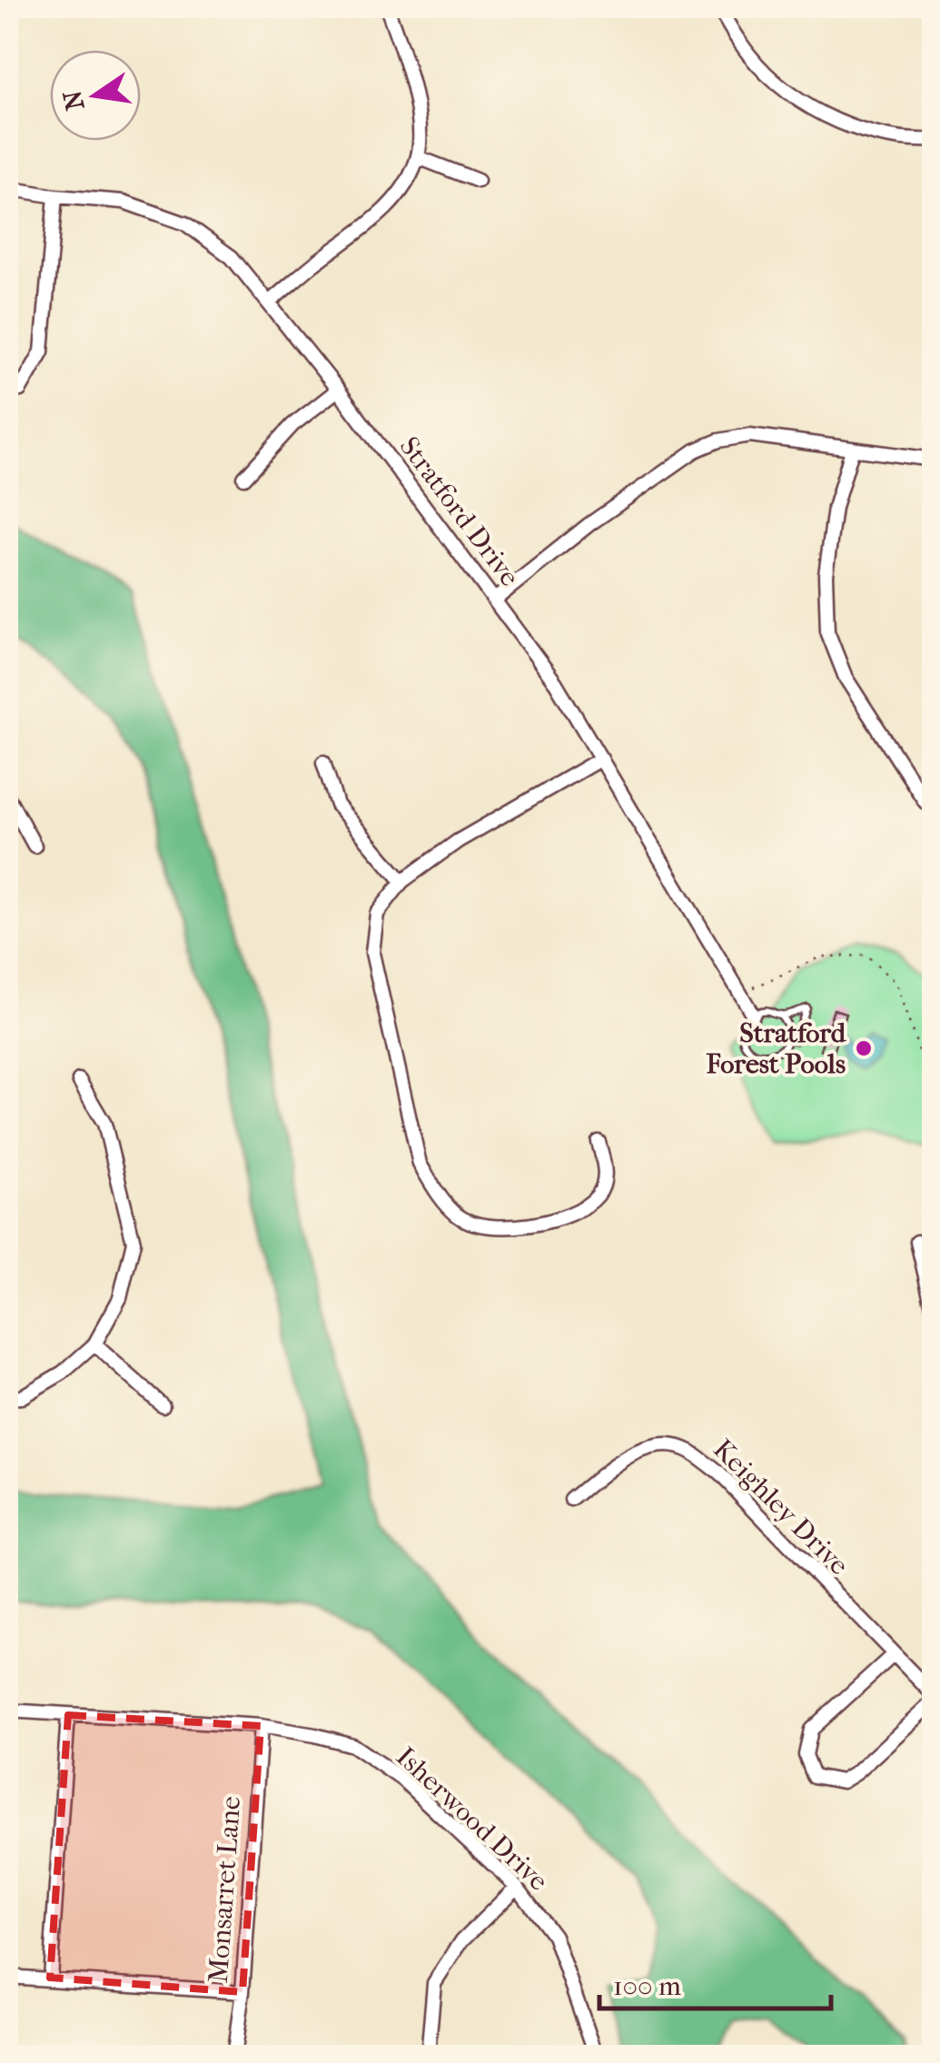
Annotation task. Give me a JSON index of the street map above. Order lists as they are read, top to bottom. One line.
{"streets":{"street":["Stratford Drive","Keighley Drive","Isherwood Drive","Monsarret Lane"]},"crossings":[["Isherwood Drive","Monsarret Lane"]],"places":["Stratford Forest Pools"],"scale_bar":"100 m","north":"left"}
